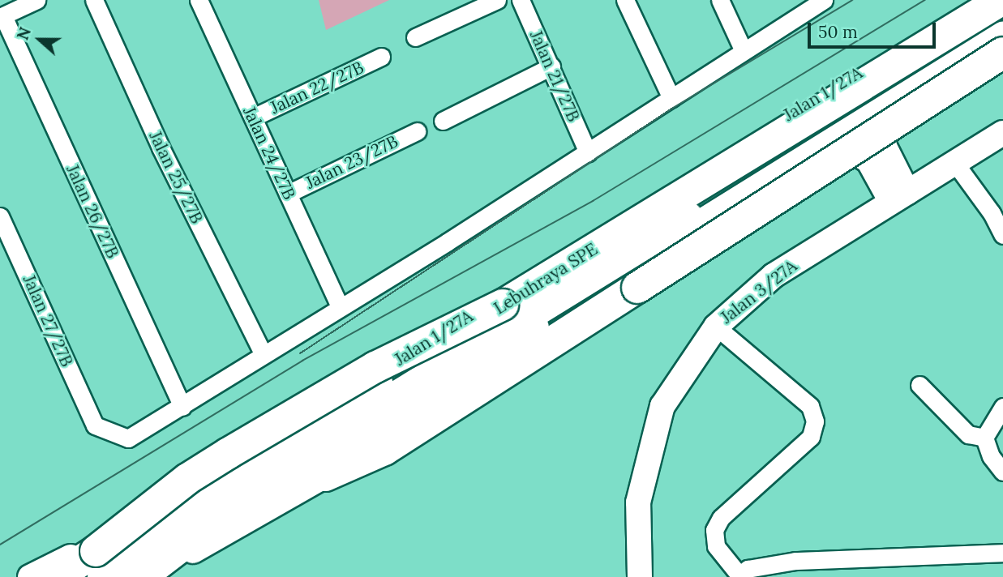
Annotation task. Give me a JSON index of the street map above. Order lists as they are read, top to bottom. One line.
{"streets":{"highway":["Lebuhraya SPE"],"main road":["Jalan 1/27A","Jalan 3/27A"],"street":["Jalan 21/27B","Jalan 22/27B","Jalan 24/27B","Jalan 23/27B","Jalan 25/27B","Jalan 26/27B","Jalan 27/27B"]},"crossings":[["Jalan 22/27B","Jalan 24/27B"],["Jalan 24/27B","Jalan 23/27B"],["Jalan 26/27B","Jalan 27/27B"]],"scale_bar":"50 m","north":"left"}
